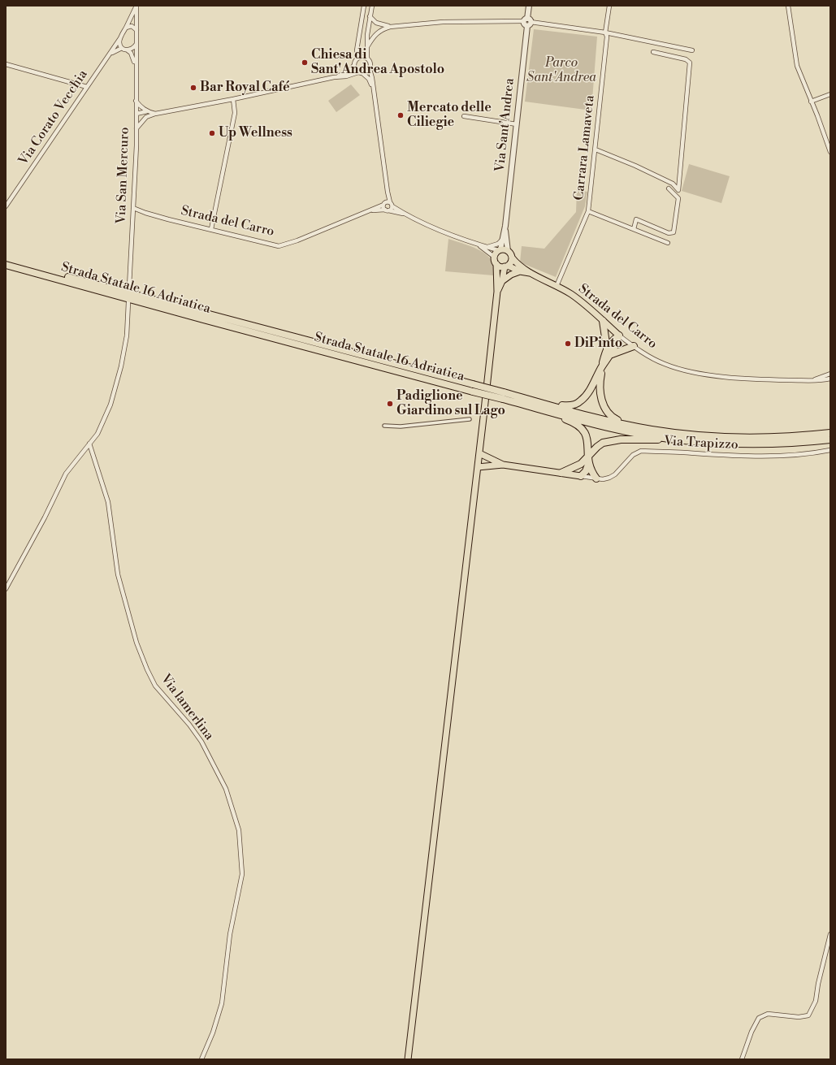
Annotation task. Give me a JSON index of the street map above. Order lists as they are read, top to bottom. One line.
{"streets":{"highway":["Strada Statale 16 Adriatica"],"main road":["Via Sant'Andrea","Strada del Carro"],"street":["Via Corato Vecchia","Carrara Lamaveta","Via San Mercuro","Via Trapizzo","Via lamerlina"]},"crossings":[["Via Corato Vecchia","Via San Mercuro"],["Via Sant'Andrea","Strada del Carro"],["Carrara Lamaveta","Strada del Carro"],["Via San Mercuro","Strada del Carro"]],"parks":["Parco Sant'Andrea"],"places":["Chiesa di Sant'Andrea Apostolo","Bar Royal Café","Mercato delle Ciliegie","Up Wellness","DiPinto","Padiglione Giardino sul Lago"]}
